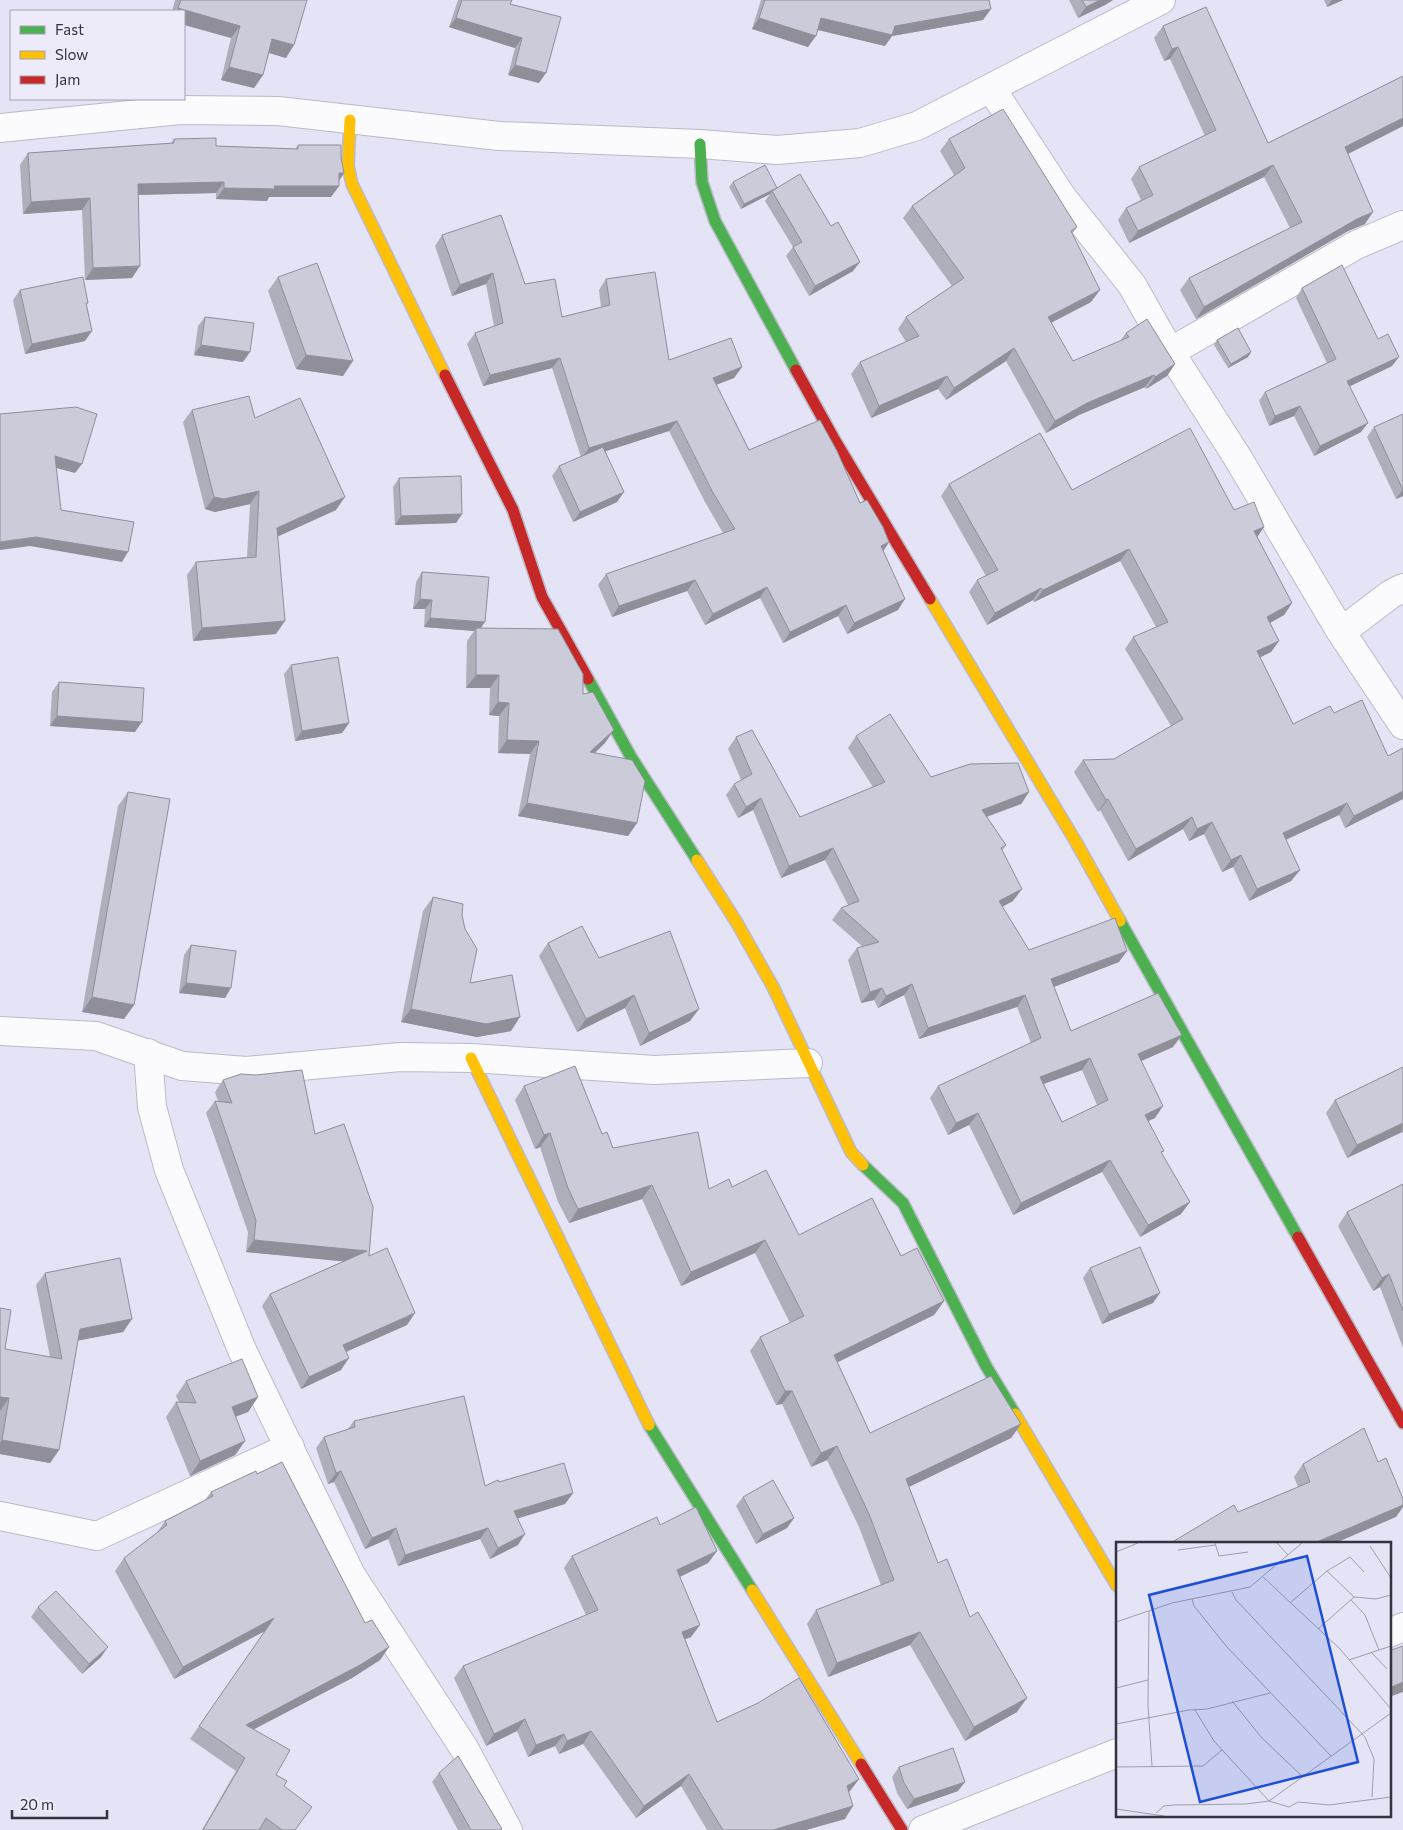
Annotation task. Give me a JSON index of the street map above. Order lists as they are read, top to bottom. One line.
{"legend":["Fast","Slow","Jam"],"scale_bar":"20 m"}
